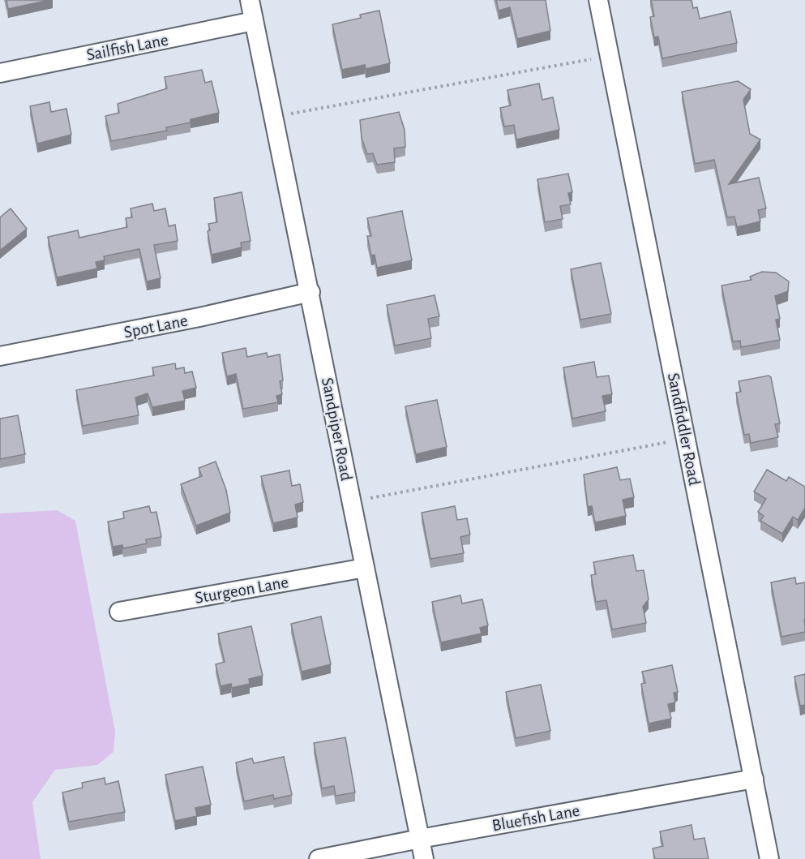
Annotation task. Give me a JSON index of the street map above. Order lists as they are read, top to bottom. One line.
{"streets":{"street":["Sailfish Lane","Spot Lane","Sandpiper Road","Sandfiddler Road","Sturgeon Lane","Bluefish Lane"]},"crossings":[["Sailfish Lane","Sandpiper Road"],["Spot Lane","Sandpiper Road"],["Sandpiper Road","Sturgeon Lane"],["Sandpiper Road","Bluefish Lane"],["Sandfiddler Road","Bluefish Lane"]]}
